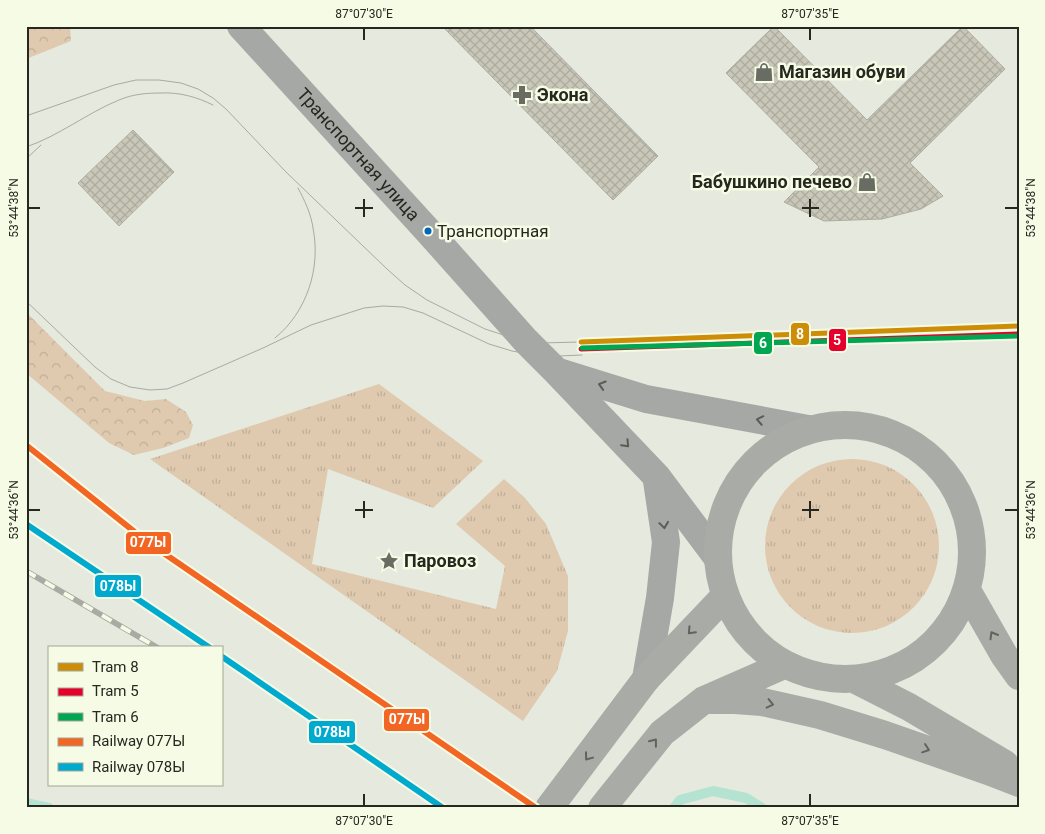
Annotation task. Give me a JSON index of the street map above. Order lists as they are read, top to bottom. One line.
{"streets":{"main road":["Транспортная улица"]},"places":{"shop":["Магазин обуви","Бабушкино печево"],"pharmacy":["Экона"],"other":["Транспортная"],"place":["Паровоз"]},"lines":["tram line 8","tram line 5","tram line 6","rail line 077Ы","rail line 078Ы"],"legend":["Tram 8","Tram 5","Tram 6","Railway 077Ы","Railway 078Ы"],"coordinates":["87°07'30\"E","87°07'35\"E","53°44'38\"N","53°44'36\"N"]}
